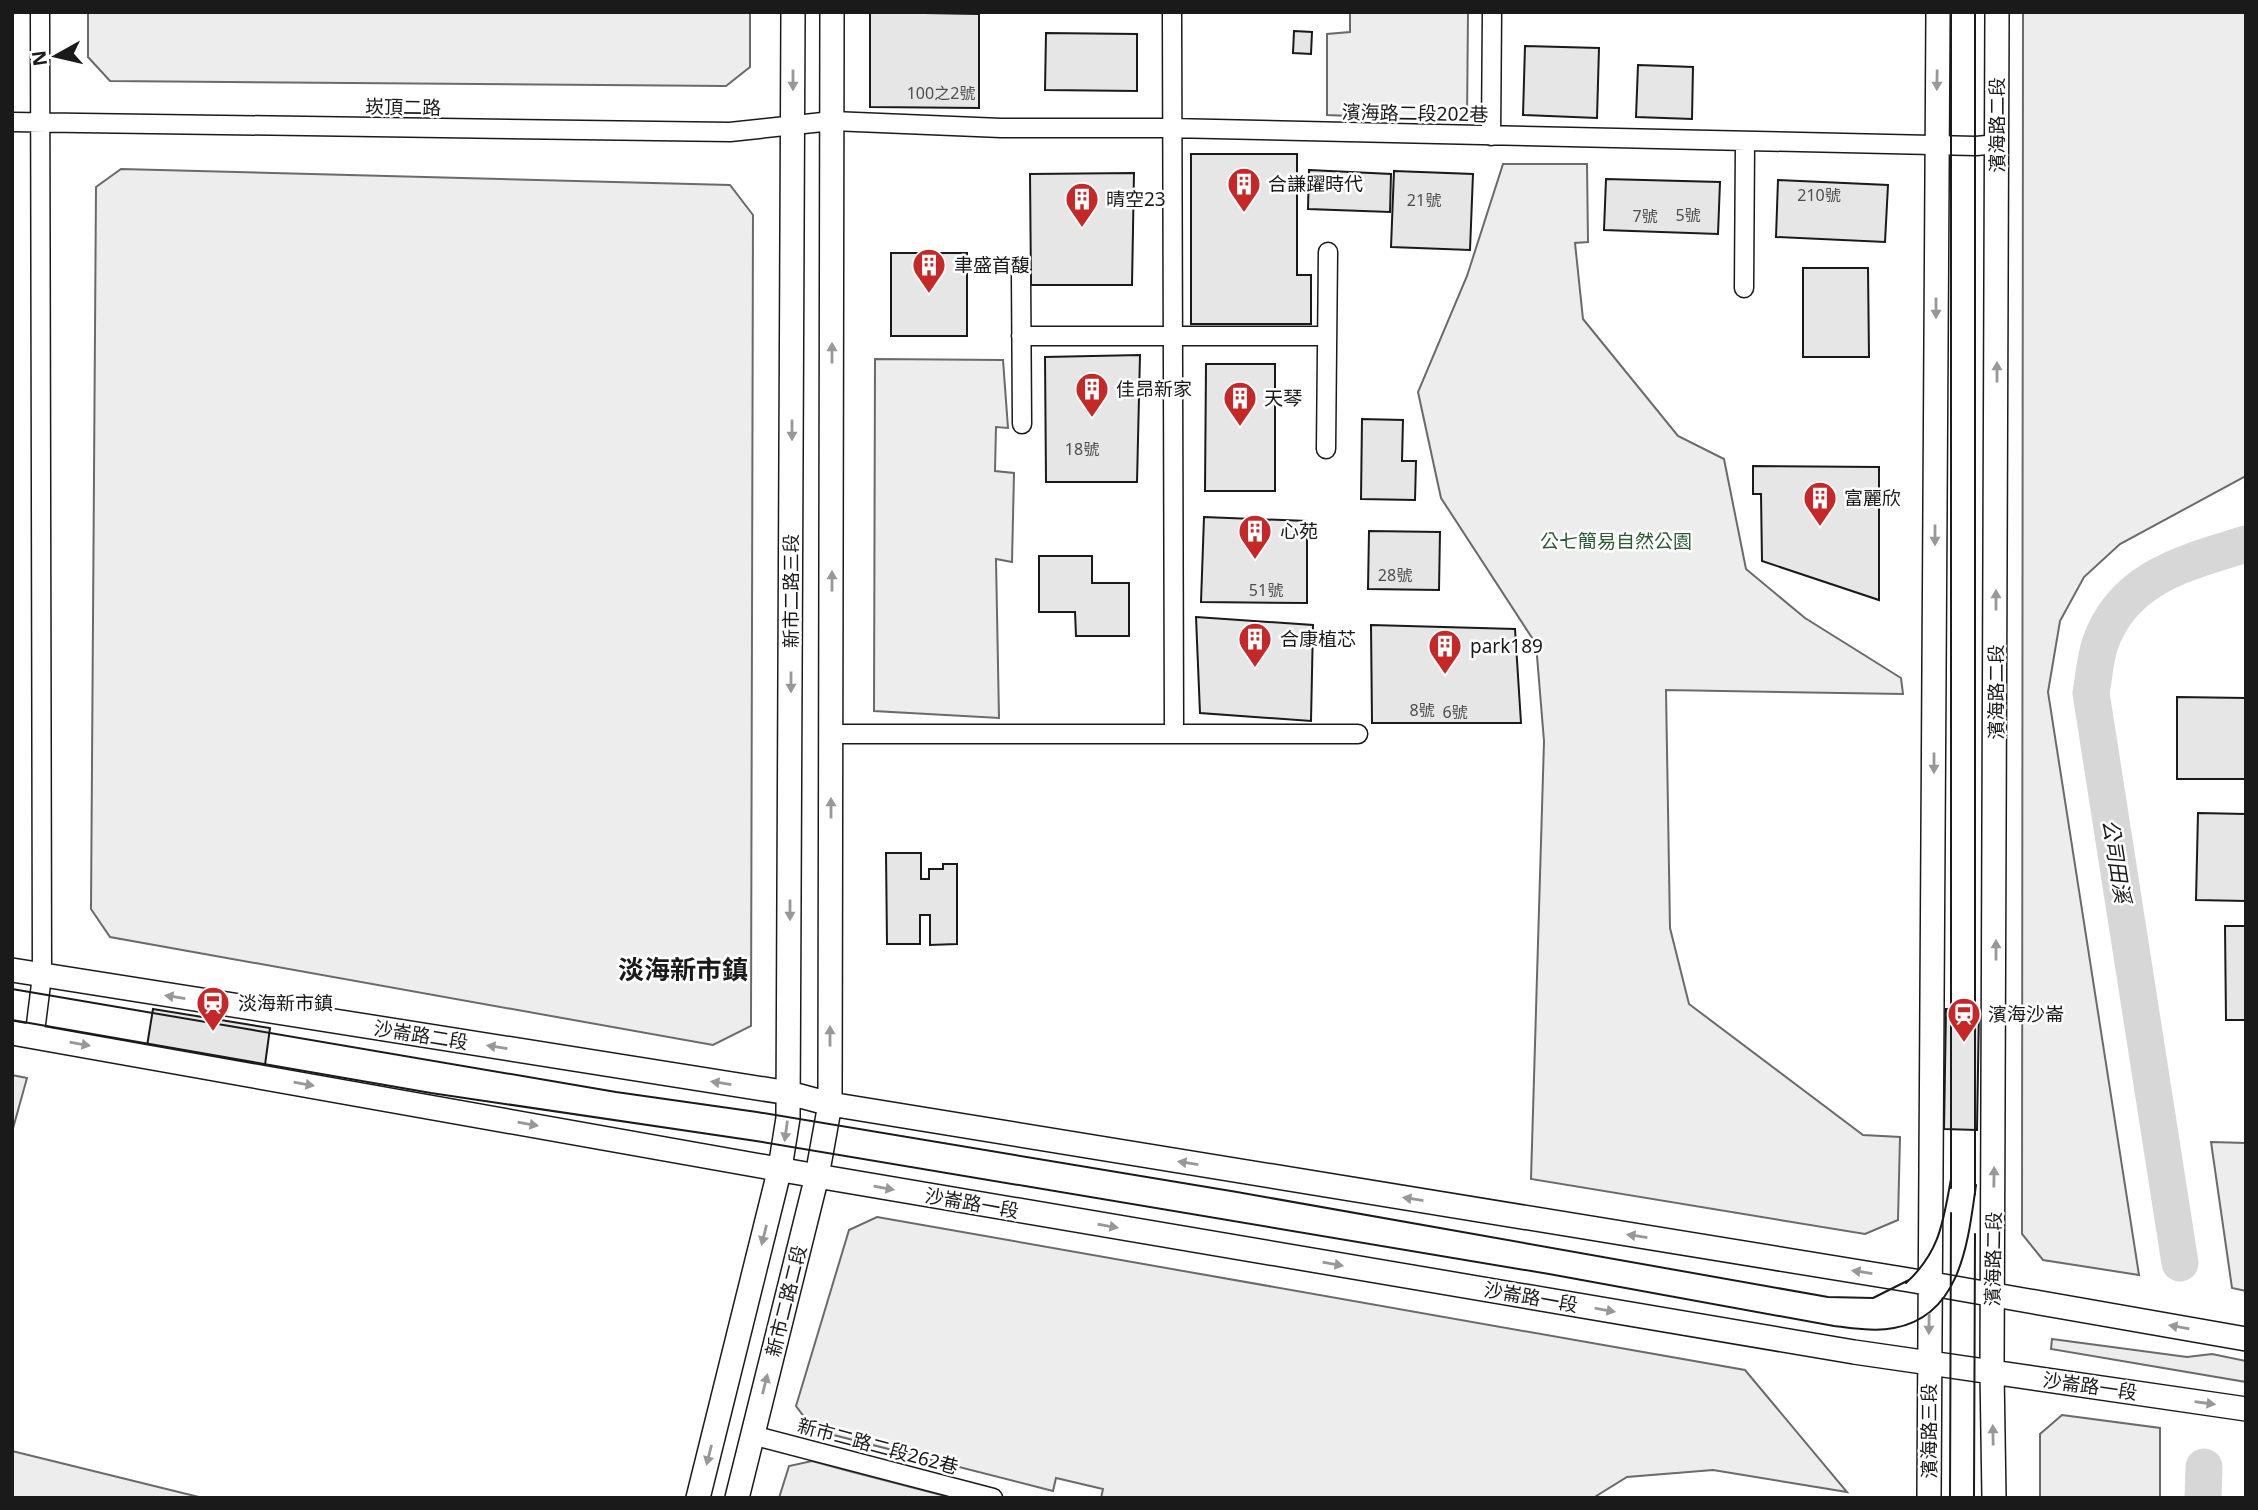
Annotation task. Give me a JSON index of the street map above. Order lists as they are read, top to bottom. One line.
{"streets":{"street":["崁頂二路","濱海路二段202巷","濱海路二段","新市二路三段","沙崙路二段","沙崙路一段","新市二路二段","濱海路三段","新市二路二段262巷"]},"crossings":[["崁頂二路","濱海路二段202巷"],["崁頂二路","新市二路三段"],["濱海路二段202巷","濱海路二段"],["濱海路二段","沙崙路一段"],["新市二路三段","沙崙路二段"],["新市二路三段","新市二路二段"],["沙崙路二段","新市二路二段"],["沙崙路一段","新市二路二段"],["沙崙路一段","濱海路三段"],["新市二路二段","新市二路二段262巷"]],"one_way":["濱海路三段"],"districts":["淡海新市鎮"],"water":["公司田溪"],"parks":["公七簡易自然公園"],"places":{"building":["合謙躍時代","晴空23","聿盛首馥","佳昂新家","天琴","富麗欣","心苑","合康植芯","park189"],"station":["淡海新市鎮","濱海沙崙"]},"house_numbers":["100之2號","210號","21號","5號","7號","18號","28號","51號","8號","6號"],"north":"left"}
